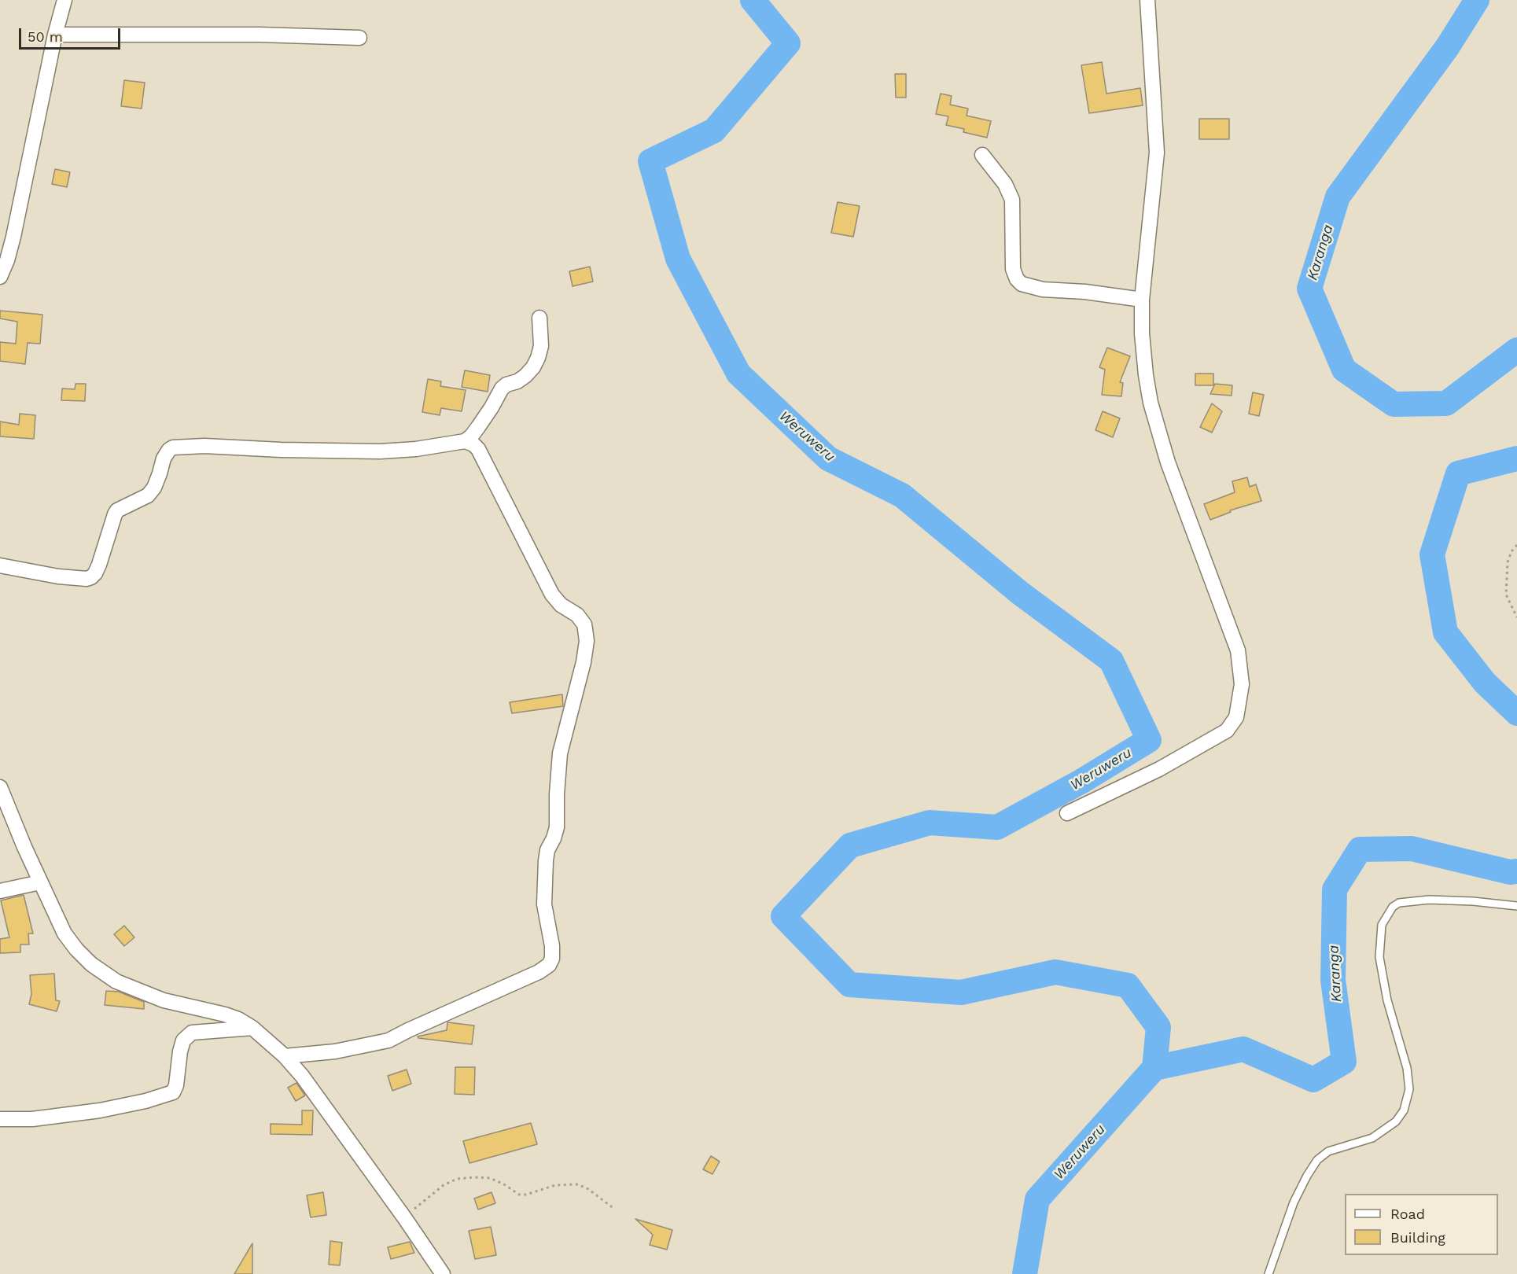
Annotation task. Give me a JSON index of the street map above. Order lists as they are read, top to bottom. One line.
{"water":["Karanga","Weruweru"],"legend":["Road","Building"],"scale_bar":"50 m"}
